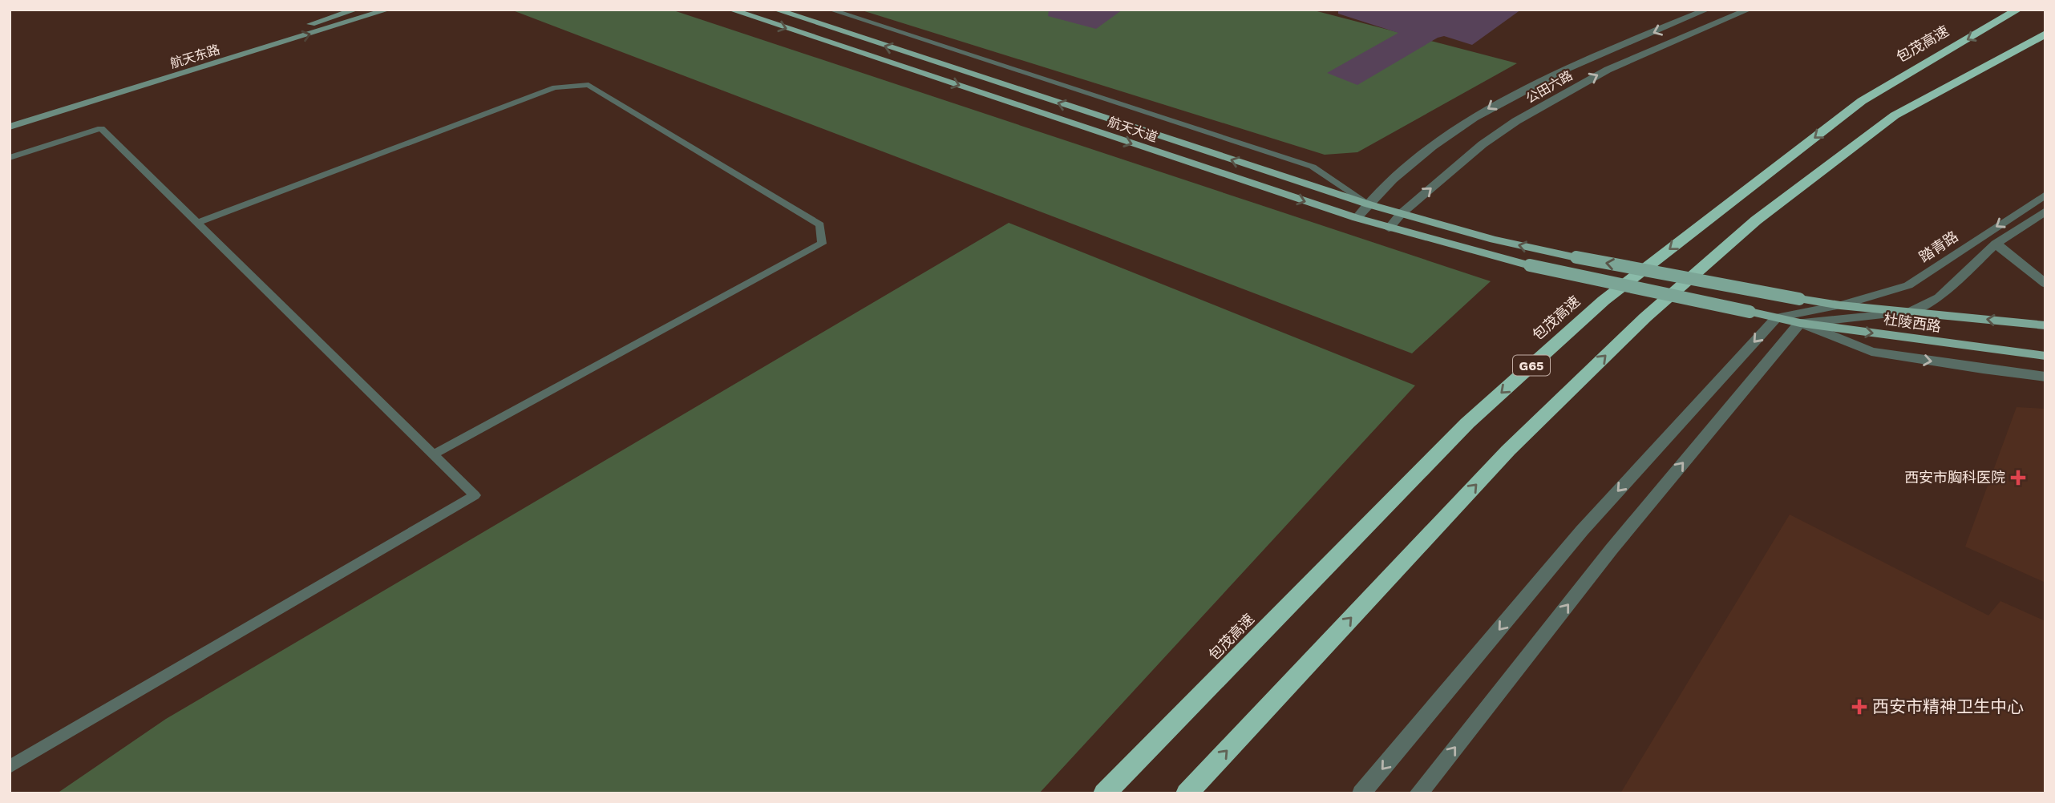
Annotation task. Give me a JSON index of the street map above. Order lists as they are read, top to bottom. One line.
{"streets":{"highway":["包茂高速","G65"],"main road":["航天东路","航天大道","杜陵西路"],"street":["公田六路","踏青路"]},"crossings":[["公田六路","航天大道"],["航天大道","杜陵西路"],["踏青路","杜陵西路"]],"places":{"health":["西安市胸科医院","西安市精神卫生中心"]}}
